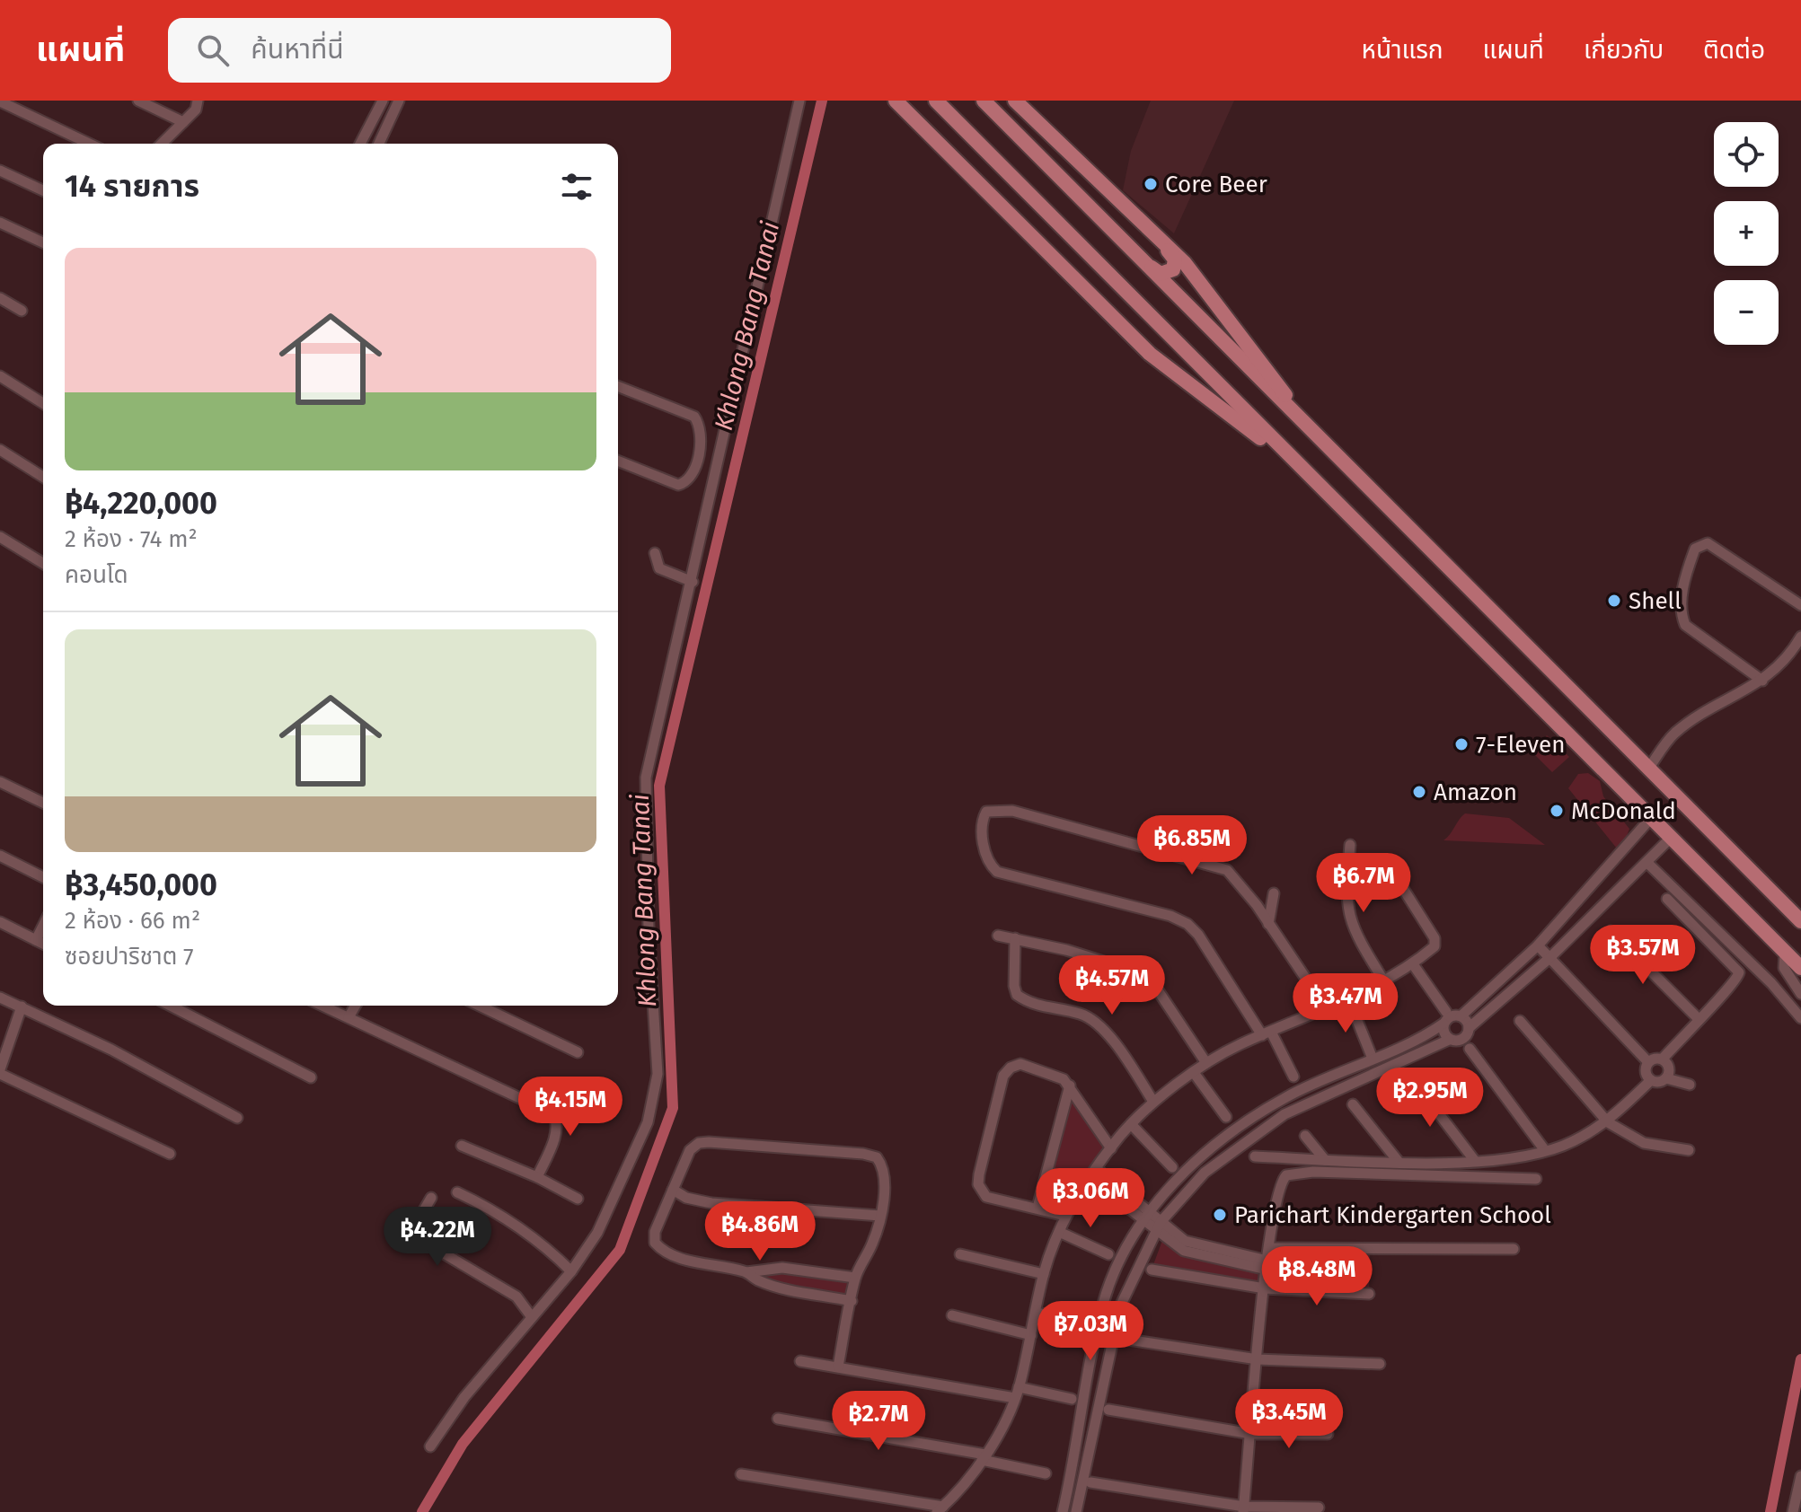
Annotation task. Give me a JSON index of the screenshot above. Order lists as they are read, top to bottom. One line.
{"water":["Khlong Bang Tanai"],"places":["Core Beer","Shell","7-Eleven","Amazon","McDonald","Parichart Kindergarten School"],"page":{"header":"แผนที่","search":"ค้นหาที่นี่","nav":["หน้าแรก","แผนที่","เกี่ยวกับ","ติดต่อ"],"map_buttons":["+","−"],"heading":"14 รายการ","list":[{"name":"฿4,220,000","note":"2 ห้อง · 74 m² · คอนโด"},{"name":"฿3,450,000","note":"2 ห้อง · 66 m² · ซอยปาริชาต 7"}],"price":["฿6.85M","฿6.7M","฿3.57M","฿4.57M","฿3.47M","฿2.95M","฿4.15M","฿3.06M","฿4.86M","฿4.22M","฿8.48M","฿7.03M","฿3.45M","฿2.7M"]}}
